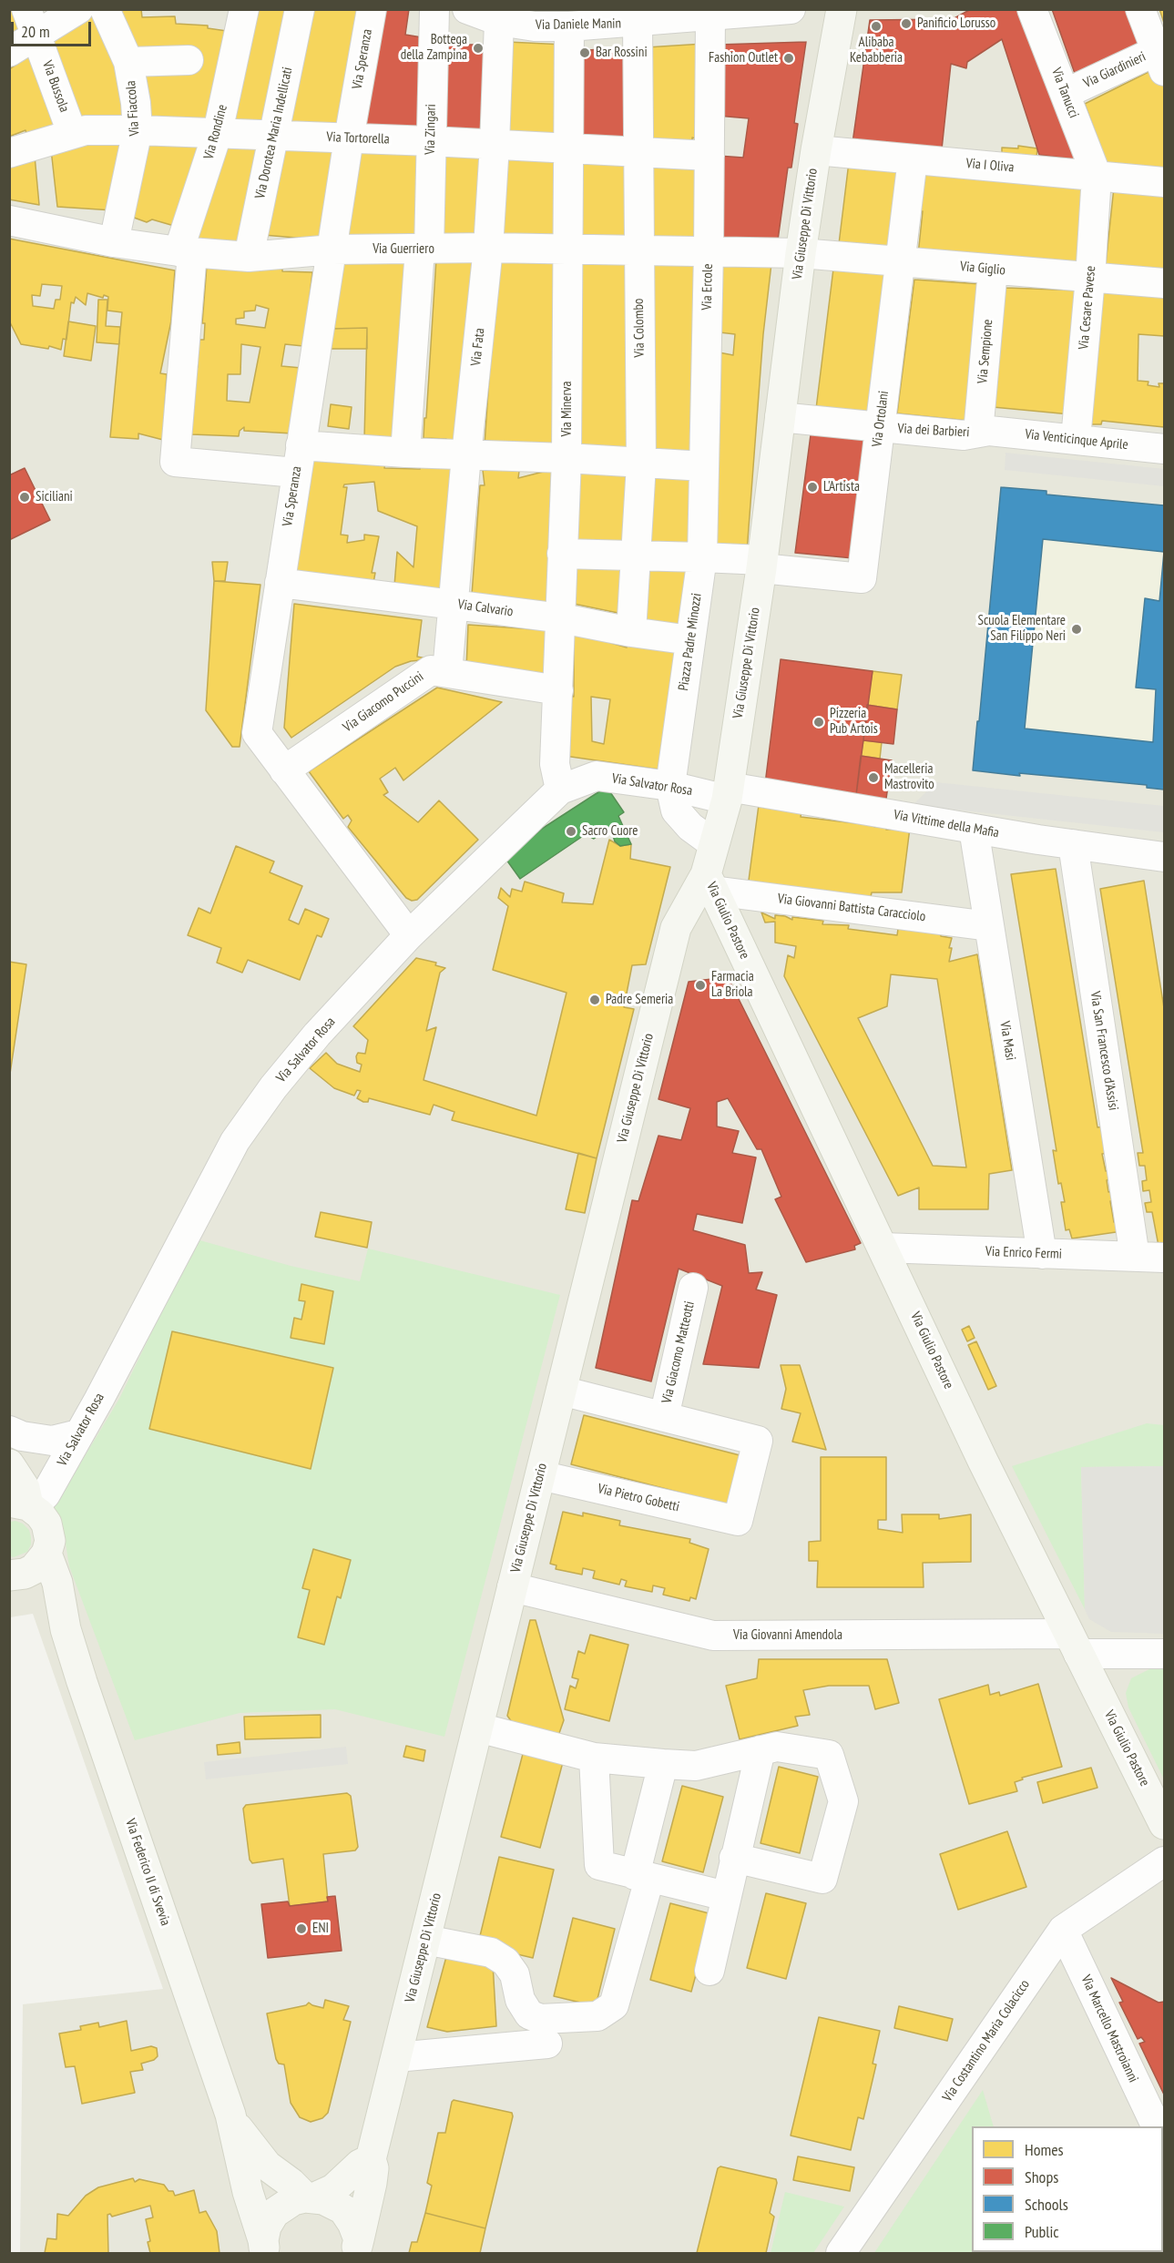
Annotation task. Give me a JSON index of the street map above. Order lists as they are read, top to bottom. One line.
{"streets":{"main road":["Via Giuseppe Di Vittorio","Via Giulio Pastore","Via Federico II di Svevia"],"street":["Via Daniele Manin","Via Speranza","Via Giardinieri","Via Bussola","Via Tanucci","Via Fiaccola","Via Zingari","Via Rondine","Via Dorotea Maria Indellicati","Via Tortorella","Via I Oliva","Via Guerriero","Via Giglio","Via Ercole","Via Cesare Pavese","Via Colombo","Via Fata","Via Sempione","Via Minerva","Via Ortolani","Via dei Barbieri","Via Venticinque Aprile","Via Calvario","Piazza Padre Minozzi","Via Giacomo Puccini","Via Salvator Rosa","Via Vittime della Mafia","Via Giovanni Battista Caracciolo","Via Masi","Via San Francesco d'Assisi","Via Enrico Fermi","Via Giacomo Matteotti","Via Pietro Gobetti","Via Giovanni Amendola","Via Marcello Mastroianni","Via Costantino Maria Colacicco"]},"crossings":[["Via Daniele Manin","Via Ercole"],["Via Daniele Manin","Via Colombo"],["Via Daniele Manin","Via Fata"],["Via Daniele Manin","Via Minerva"],["Via Speranza","Via Rondine"],["Via Speranza","Via Tortorella"],["Via Speranza","Via Guerriero"],["Via Speranza","Via Calvario"],["Via Speranza","Via Giacomo Puccini"],["Via Speranza","Via Salvator Rosa"],["Via Giardinieri","Via Tanucci"],["Via Bussola","Via Tortorella"],["Via Tanucci","Via I Oliva"],["Via Tanucci","Via Cesare Pavese"],["Via Fiaccola","Via Tortorella"],["Via Fiaccola","Via Guerriero"],["Via Zingari","Via Tortorella"],["Via Zingari","Via Guerriero"],["Via Rondine","Via Tortorella"],["Via Rondine","Via Guerriero"],["Via Dorotea Maria Indellicati","Via Tortorella"],["Via Dorotea Maria Indellicati","Via Guerriero"],["Via Tortorella","Via Ercole"],["Via Tortorella","Via Colombo"],["Via Tortorella","Via Fata"],["Via Tortorella","Via Minerva"],["Via I Oliva","Via Giuseppe Di Vittorio"],["Via I Oliva","Via Cesare Pavese"],["Via I Oliva","Via Ortolani"],["Via Giuseppe Di Vittorio","Via Guerriero"],["Via Giuseppe Di Vittorio","Via Giglio"],["Via Giuseppe Di Vittorio","Via Ortolani"],["Via Giuseppe Di Vittorio","Via dei Barbieri"],["Via Giuseppe Di Vittorio","Via Salvator Rosa"],["Via Giuseppe Di Vittorio","Via Vittime della Mafia"],["Via Giuseppe Di Vittorio","Via Giovanni Battista Caracciolo"],["Via Giuseppe Di Vittorio","Via Giulio Pastore"],["Via Giuseppe Di Vittorio","Via Giacomo Matteotti"],["Via Giuseppe Di Vittorio","Via Pietro Gobetti"],["Via Giuseppe Di Vittorio","Via Giovanni Amendola"],["Via Guerriero","Via Giglio"],["Via Guerriero","Via Ercole"],["Via Guerriero","Via Colombo"],["Via Guerriero","Via Fata"],["Via Guerriero","Via Minerva"],["Via Giglio","Via Cesare Pavese"],["Via Giglio","Via Sempione"],["Via Giglio","Via Ortolani"],["Via Ercole","Piazza Padre Minozzi"],["Via Cesare Pavese","Via Venticinque Aprile"],["Via Colombo","Via Calvario"],["Via Fata","Via Calvario"],["Via Fata","Via Giacomo Puccini"],["Via Sempione","Via dei Barbieri"],["Via Sempione","Via Venticinque Aprile"],["Via Minerva","Via Calvario"],["Via Minerva","Via Giacomo Puccini"],["Via Minerva","Via Salvator Rosa"],["Via Ortolani","Via dei Barbieri"],["Via dei Barbieri","Via Venticinque Aprile"],["Via Calvario","Piazza Padre Minozzi"],["Piazza Padre Minozzi","Via Salvator Rosa"],["Via Salvator Rosa","Via Vittime della Mafia"],["Via Vittime della Mafia","Via Masi"],["Via Vittime della Mafia","Via San Francesco d'Assisi"],["Via Giovanni Battista Caracciolo","Via Giulio Pastore"],["Via Giovanni Battista Caracciolo","Via Masi"],["Via Giulio Pastore","Via Enrico Fermi"],["Via Giulio Pastore","Via Giovanni Amendola"],["Via Masi","Via Enrico Fermi"],["Via San Francesco d'Assisi","Via Enrico Fermi"],["Via Giacomo Matteotti","Via Pietro Gobetti"],["Via Marcello Mastroianni","Via Costantino Maria Colacicco"]],"places":["Panificio Lorusso","Alibaba Kebabberia","Bottega della Zampina","Bar Rossini","Fashion Outlet","L'Artista","Siciliani","Scuola Elementare San Filippo Neri","Pizzeria Pub Artois","Macelleria Mastrovito","Sacro Cuore","Farmacia La Briola","Padre Semeria","ENI"],"legend":["Homes","Shops","Schools","Public"],"scale_bar":"20 m"}
